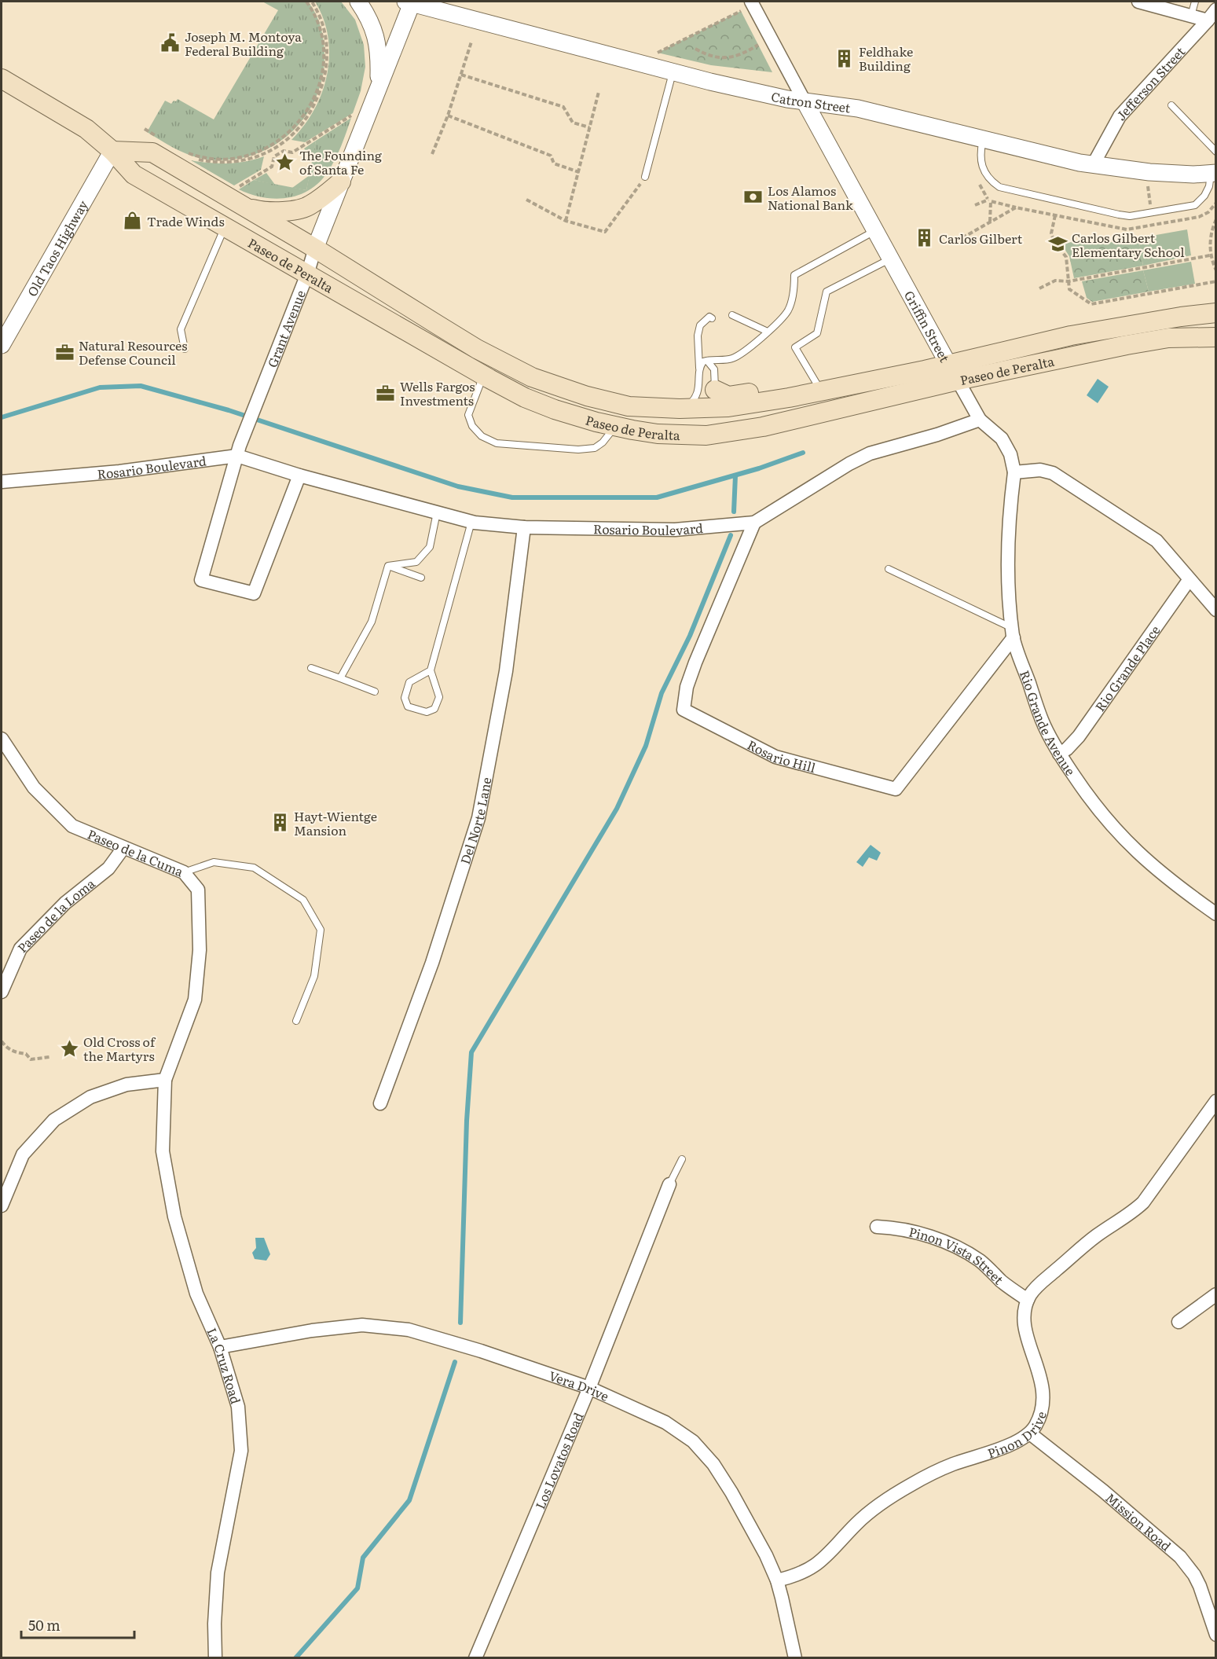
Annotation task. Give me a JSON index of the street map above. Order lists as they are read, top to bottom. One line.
{"streets":{"main road":["Paseo de Peralta"],"street":["Jefferson Street","Catron Street","Old Taos Highway","Griffin Street","Grant Avenue","Rosario Boulevard","Rio Grande Place","Rio Grande Avenue","Rosario Hill","Del Norte Lane","Paseo de la Cuma","Paseo de la Loma","Pinon Vista Street","La Cruz Road","Vera Drive","Pinon Drive","Los Lovatos Road","Mission Road"]},"crossings":[["Jefferson Street","Catron Street"],["Catron Street","Griffin Street"],["Catron Street","Grant Avenue"],["Old Taos Highway","Paseo de Peralta"],["Paseo de Peralta","Griffin Street"],["Paseo de Peralta","Grant Avenue"],["Griffin Street","Rosario Boulevard"],["Griffin Street","Rio Grande Avenue"],["Grant Avenue","Rosario Boulevard"],["Rosario Boulevard","Rosario Hill"],["Rosario Boulevard","Del Norte Lane"],["Rio Grande Place","Rio Grande Avenue"],["Rio Grande Avenue","Rosario Hill"],["Paseo de la Cuma","Paseo de la Loma"],["Paseo de la Cuma","La Cruz Road"],["Pinon Vista Street","Pinon Drive"],["La Cruz Road","Vera Drive"],["Vera Drive","Pinon Drive"],["Vera Drive","Los Lovatos Road"],["Pinon Drive","Mission Road"]],"places":{"public building":["Joseph M. Montoya Federal Building"],"building":["Feldhake Building","Carlos Gilbert","Hayt-Wientge Mansion"],"place":["The Founding of Santa Fe","Old Cross of the Martyrs"],"bank":["Los Alamos National Bank"],"shop":["Trade Winds"],"school or university":["Carlos Gilbert Elementary School"],"office":["Natural Resources Defense Council","Wells Fargos Investments"]},"scale_bar":"50 m"}
